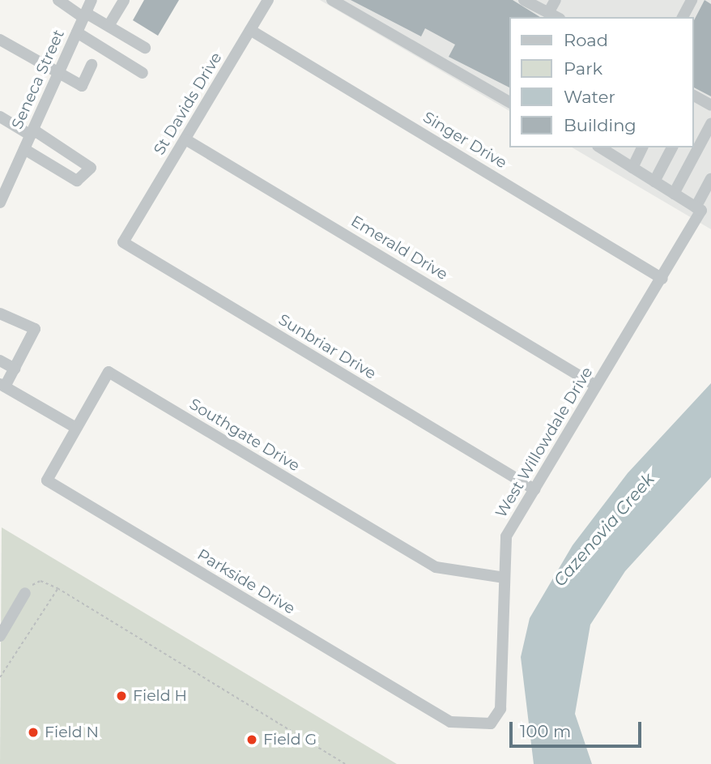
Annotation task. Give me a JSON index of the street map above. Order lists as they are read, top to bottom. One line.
{"streets":{"street":["Seneca Street","St Davids Drive","Singer Drive","Emerald Drive","Sunbriar Drive","Southgate Drive","West Willowdale Drive","Parkside Drive"]},"crossings":[["St Davids Drive","Singer Drive"],["St Davids Drive","Emerald Drive"],["St Davids Drive","Sunbriar Drive"],["Singer Drive","West Willowdale Drive"],["Emerald Drive","West Willowdale Drive"],["Sunbriar Drive","West Willowdale Drive"],["Southgate Drive","West Willowdale Drive"],["Southgate Drive","Parkside Drive"],["West Willowdale Drive","Parkside Drive"]],"water":["Cazenovia Creek"],"places":["Field H","Field N","Field G"],"legend":["Road","Park","Water","Building"],"scale_bar":"100 m"}
